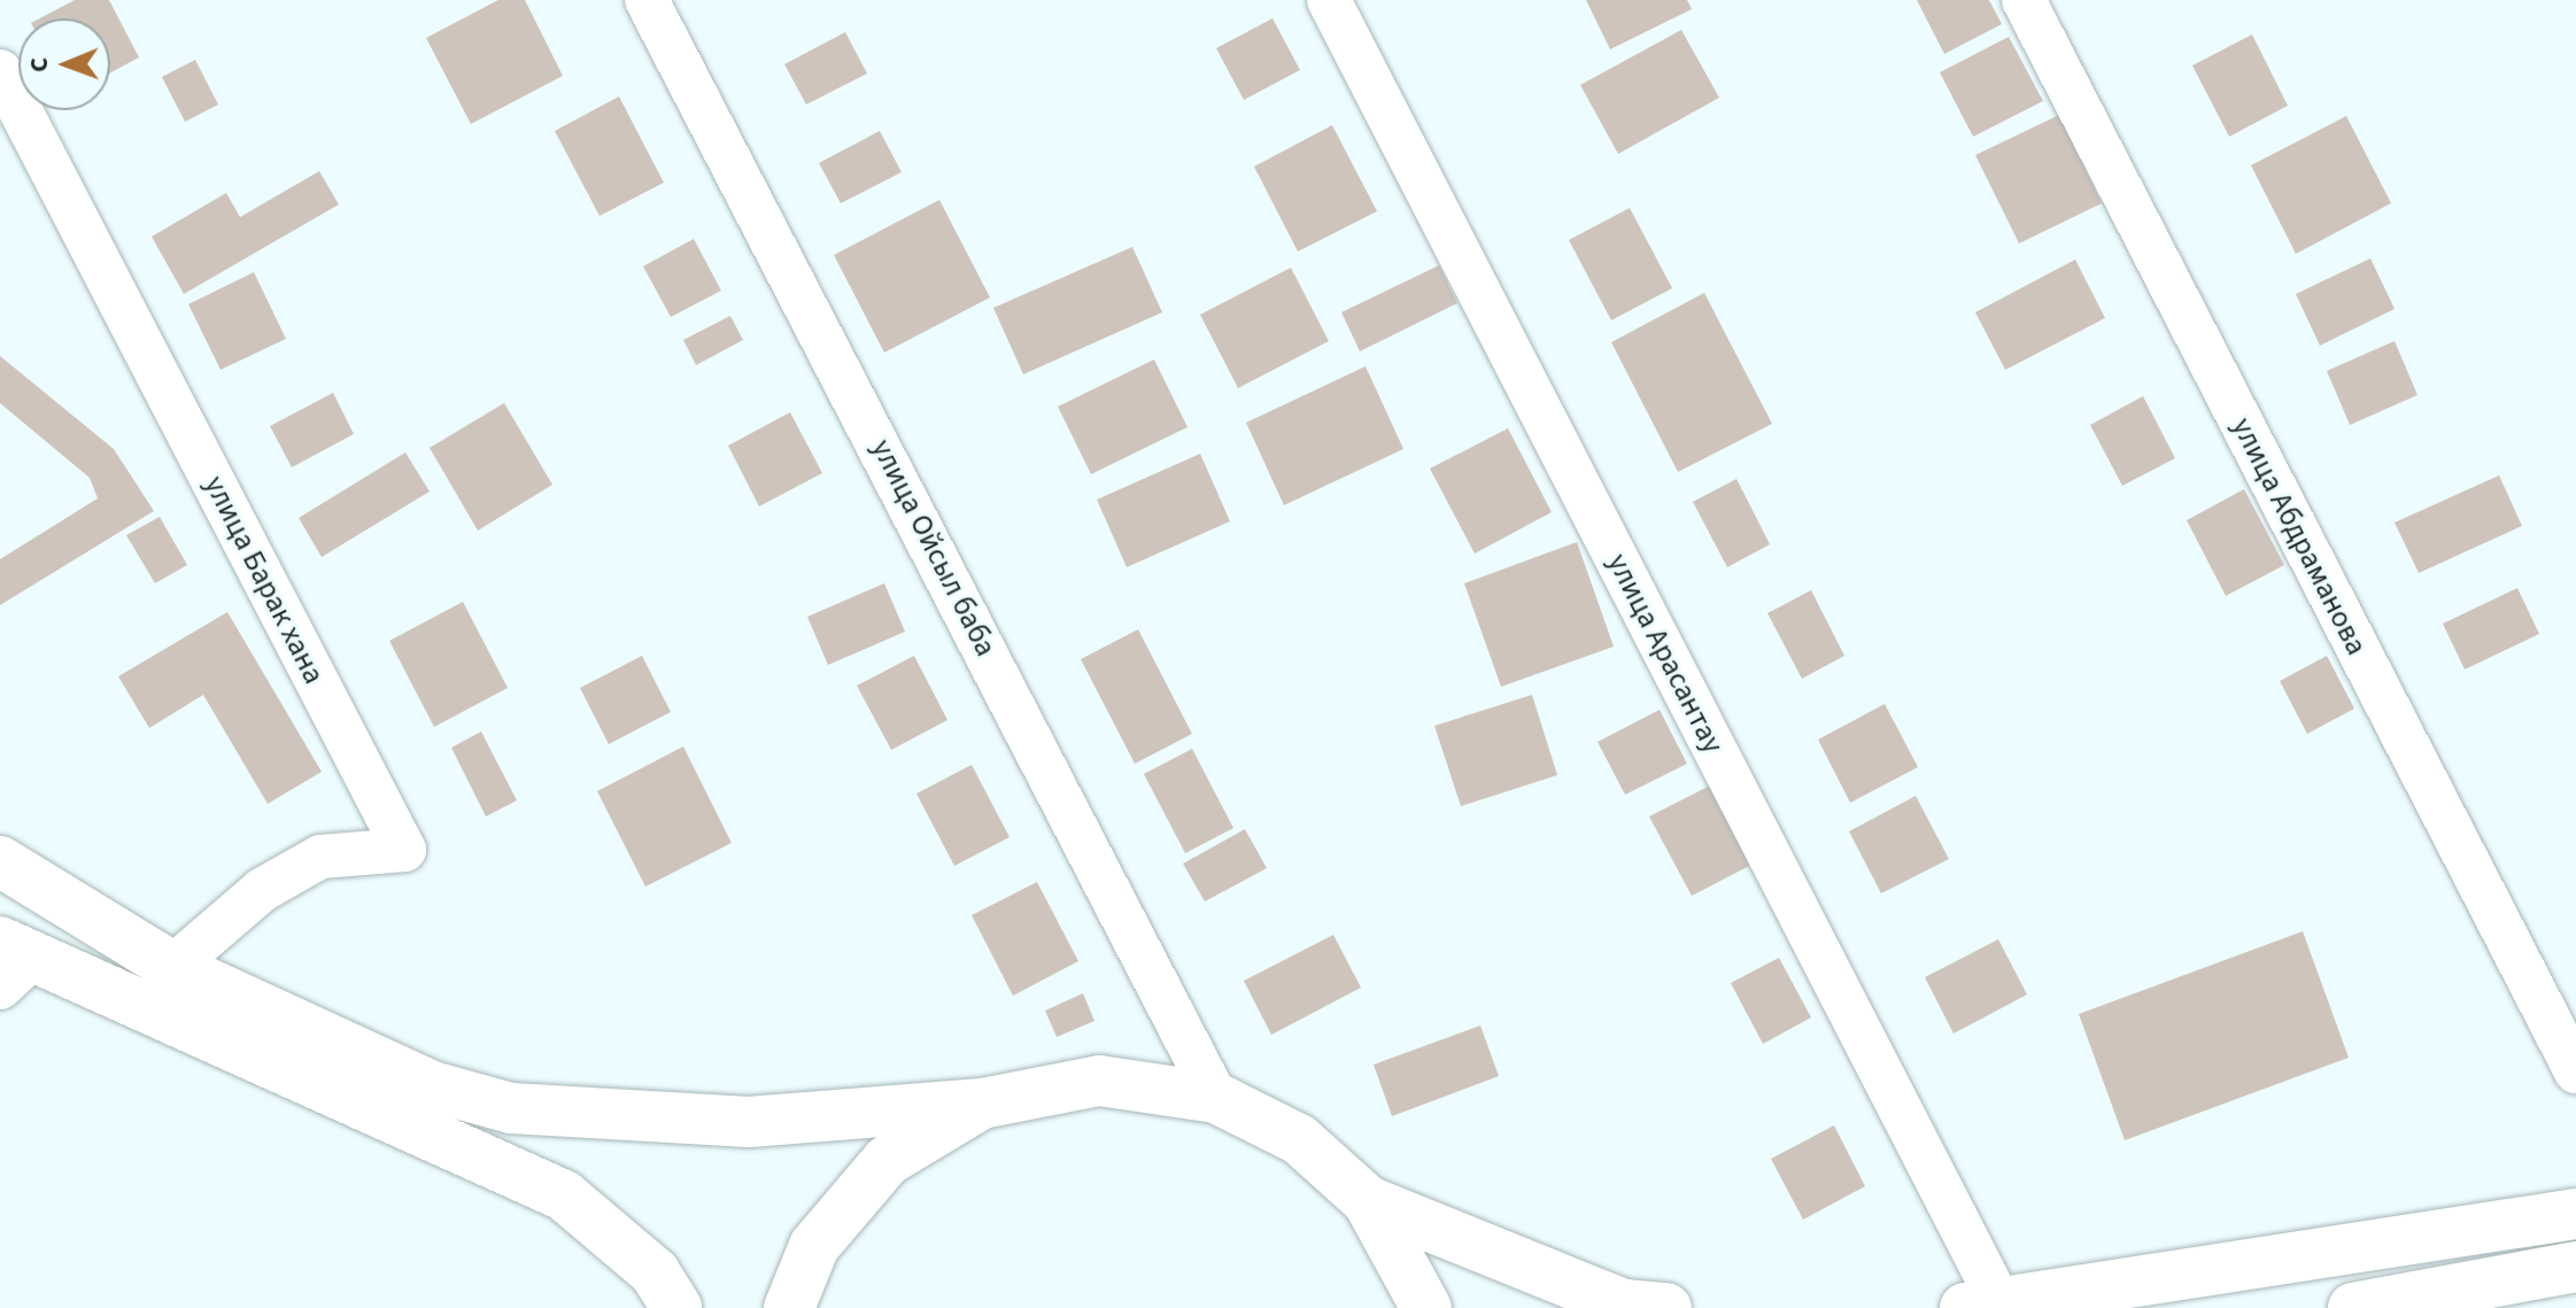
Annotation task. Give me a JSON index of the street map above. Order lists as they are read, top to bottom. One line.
{"streets":{"street":["улица Абдраманова","улица Ойсыл баба","улица Барак хана","улица Арасантау"]},"north":"left"}
